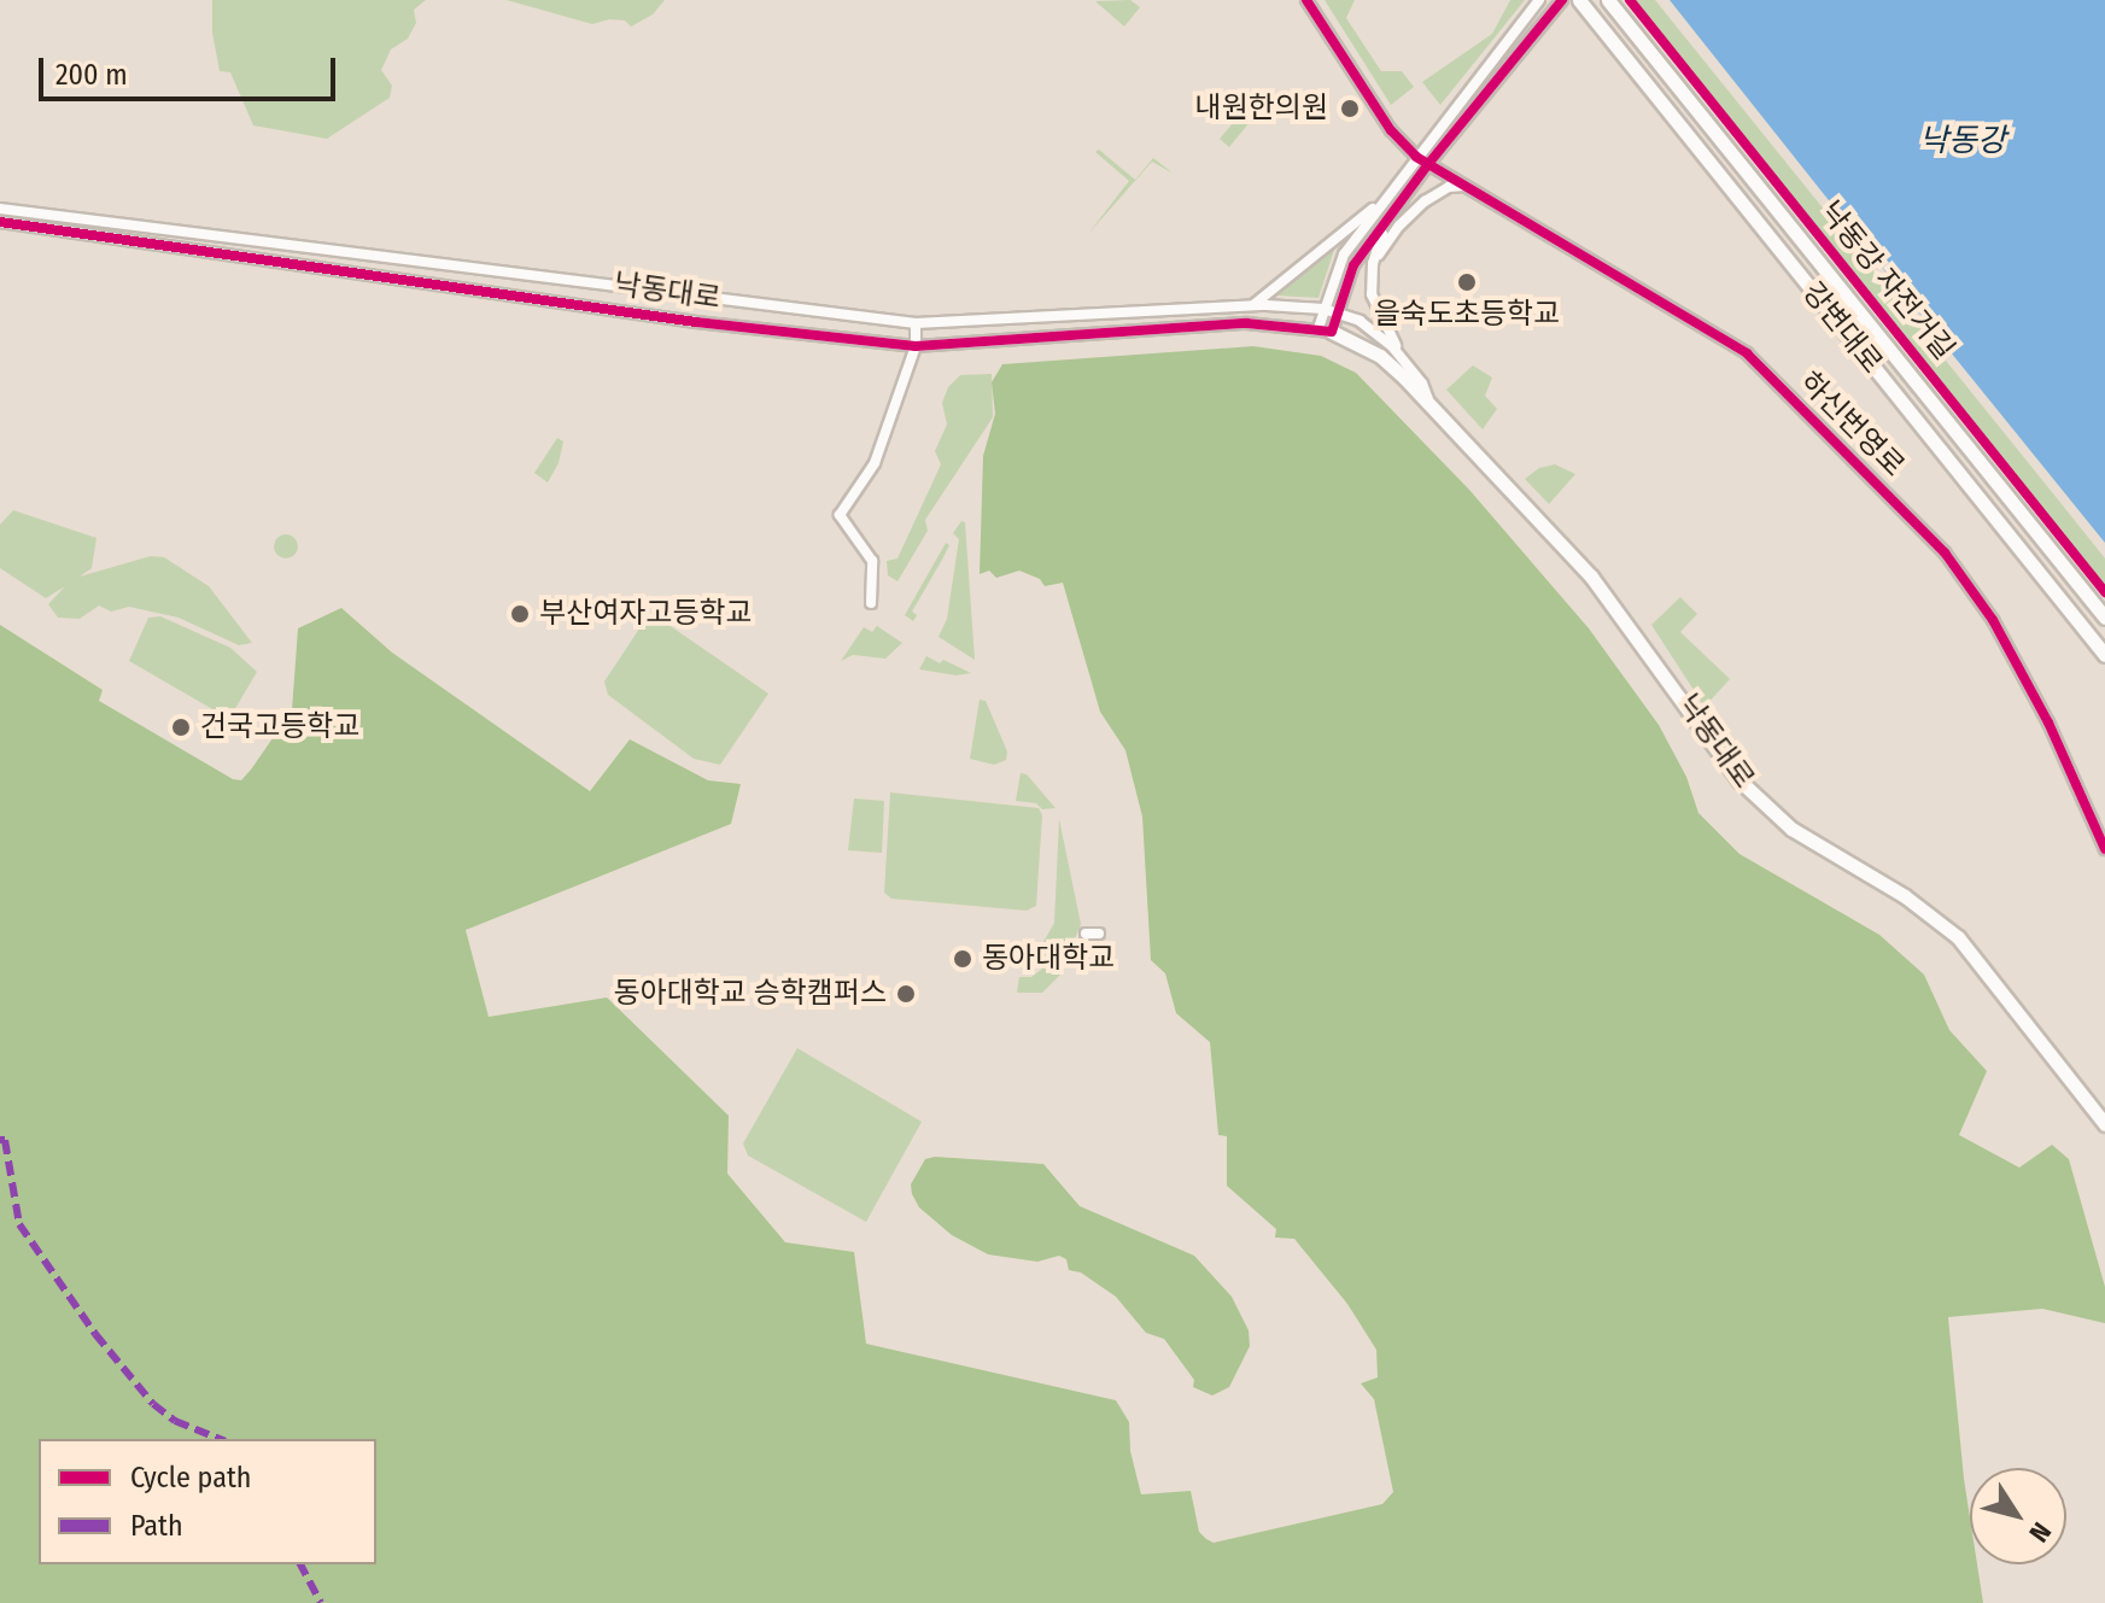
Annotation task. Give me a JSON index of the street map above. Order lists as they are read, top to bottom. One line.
{"streets":{"main road":["낙동대로","강변대로"],"street":["하신번영로"],"cycle path":["낙동강 자전거길"]},"water":["낙동강"],"places":["내원한의원","을숙도초등학교","부산여자고등학교","건국고등학교","동아대학교","동아대학교 승학캠퍼스"],"legend":["Cycle path","Path"],"scale_bar":"200 m","north":"bottom right"}
